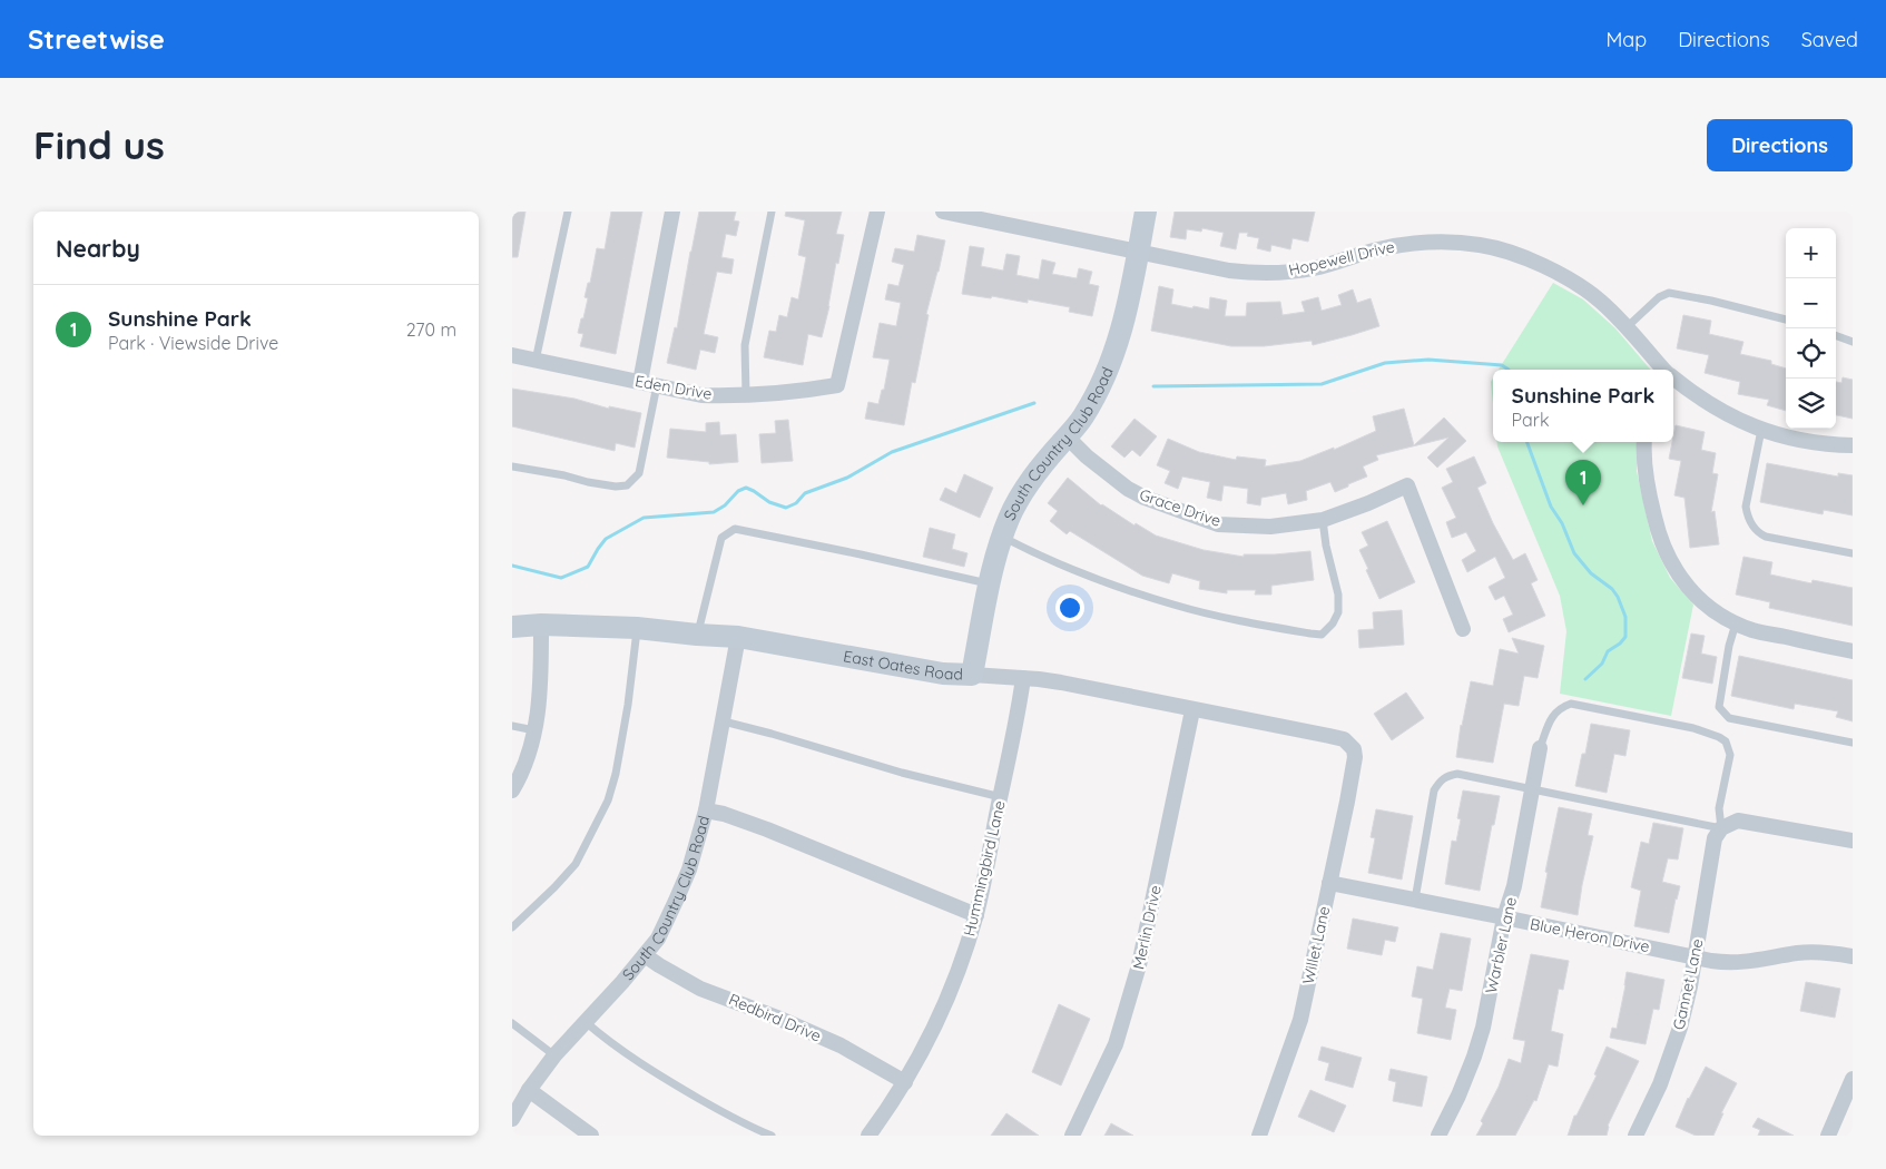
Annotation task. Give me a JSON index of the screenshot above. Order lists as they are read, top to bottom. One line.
{"streets":{"street":["Hopewell Drive","Eden Drive","South Country Club Road","Grace Drive","East Oates Road","Hummingbird Lane","Merlin Drive","Blue Heron Drive","Willet Lane","Warbler Lane","Gannet Lane","Redbird Drive"]},"crossings":[["Hopewell Drive","South Country Club Road"],["South Country Club Road","Grace Drive"],["South Country Club Road","East Oates Road"],["South Country Club Road","Redbird Drive"],["East Oates Road","Hummingbird Lane"],["East Oates Road","Merlin Drive"],["East Oates Road","Willet Lane"],["Hummingbird Lane","Redbird Drive"],["Blue Heron Drive","Willet Lane"],["Blue Heron Drive","Warbler Lane"],["Blue Heron Drive","Gannet Lane"]],"page":{"header":"Streetwise","nav":["Map","Directions","Saved"],"buttons":"Directions","title":"Find us","heading":"Nearby","map_buttons":["+","−"],"list":[{"mark":"1","name":"Sunshine Park","note":"Park · Viewside Drive","value":"270 m"}],"popup":["Sunshine Park","Park"],"pins":"1"}}
